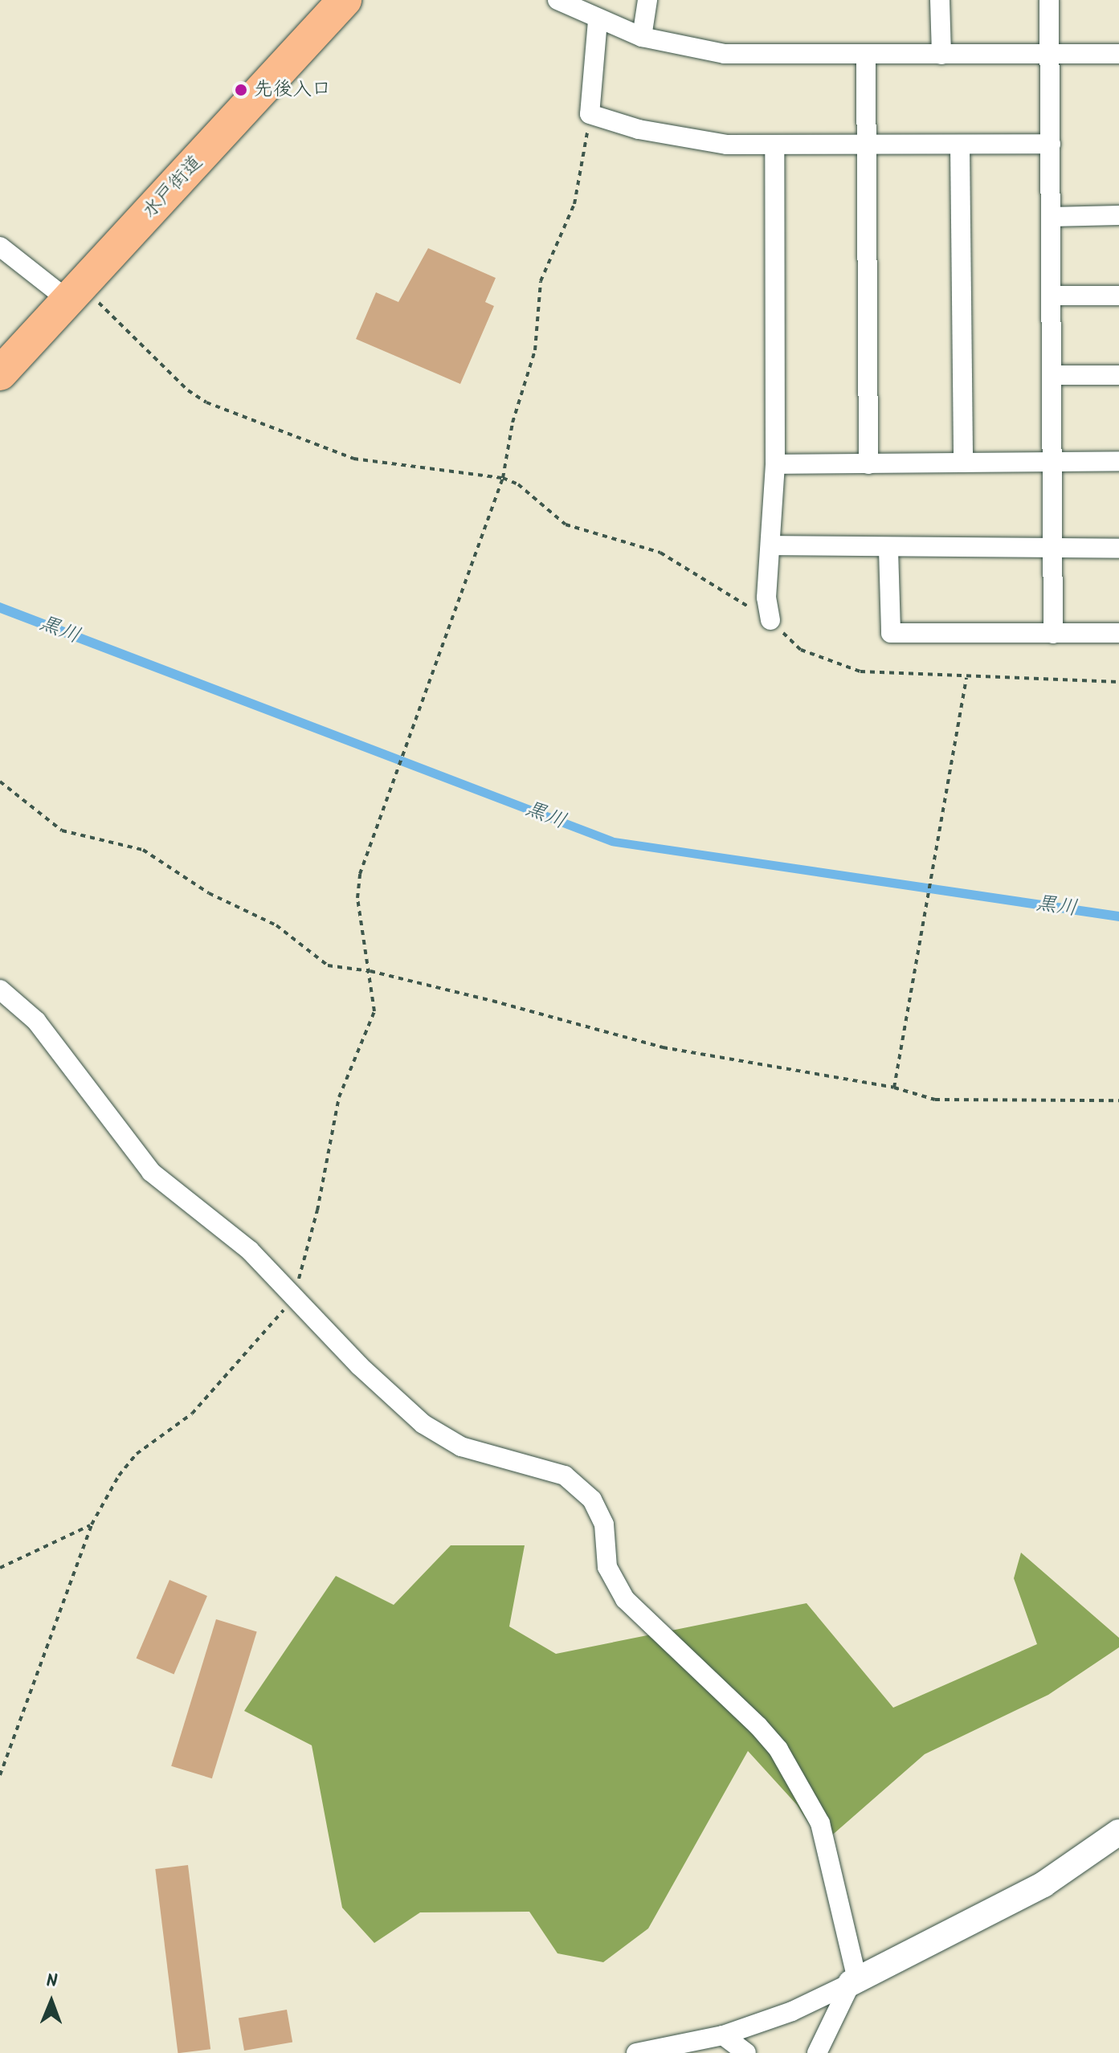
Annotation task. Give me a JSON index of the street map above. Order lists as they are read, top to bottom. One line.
{"streets":{"highway":["水戸街道"]},"water":["黒川"],"places":["先後入口"],"north":"top"}
